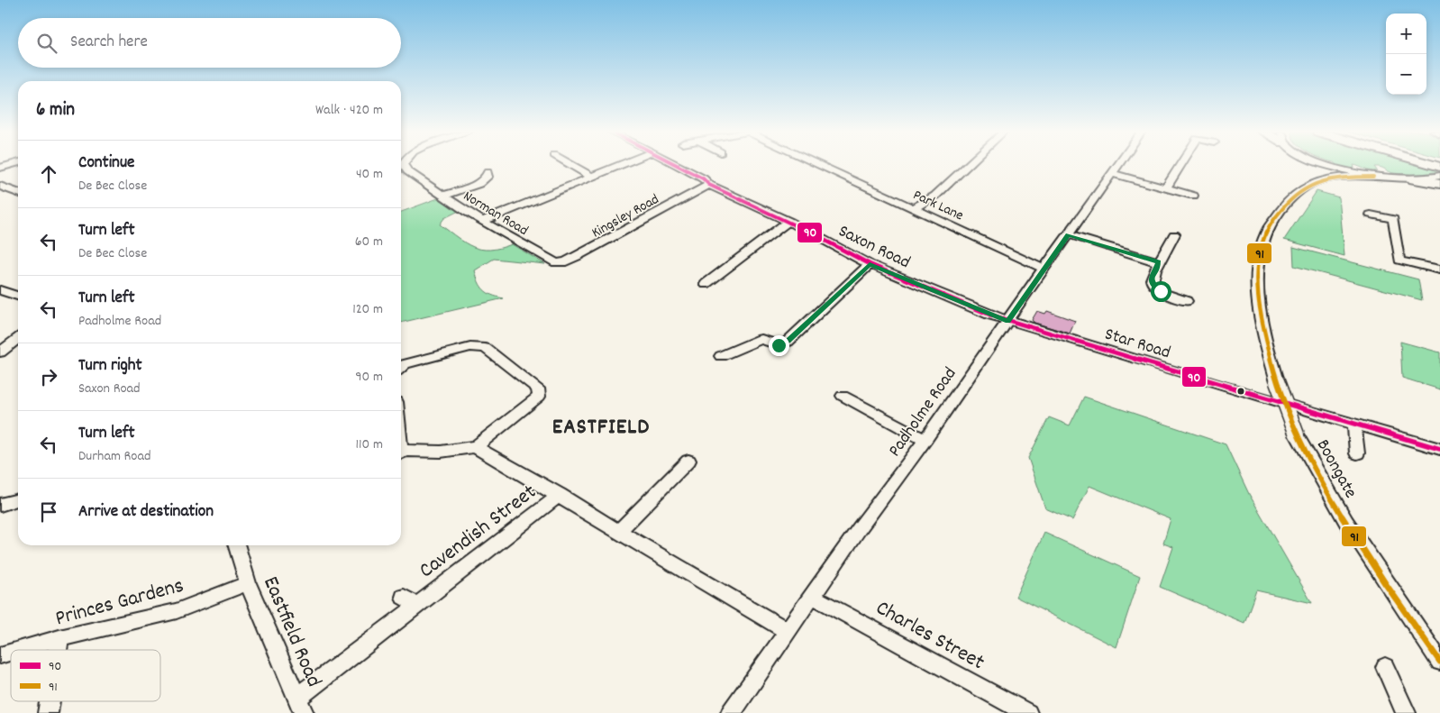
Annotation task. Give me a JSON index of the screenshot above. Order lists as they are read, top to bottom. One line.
{"streets":{"street":["Park Lane","Norman Road","Kingsley Road","Saxon Road","Star Road","Padholme Road","Boongate","Cavendish Street","Princes Gardens","Eastfield Road","Charles Street"]},"crossings":[["Park Lane","Padholme Road"],["Norman Road","Kingsley Road"],["Kingsley Road","Saxon Road"],["Saxon Road","Star Road"],["Saxon Road","Padholme Road"],["Star Road","Padholme Road"],["Padholme Road","Cavendish Street"],["Padholme Road","Charles Street"],["Cavendish Street","Eastfield Road"],["Princes Gardens","Eastfield Road"]],"districts":["EASTFIELD"],"lines":["transit line 90","transit line 91"],"legend":["90","91"],"page":{"map_buttons":["+","−"],"search":"Search here","heading":["6 min","Walk · 420 m"],"list":[["Continue","De Bec Close","40 m"],["Turn left","De Bec Close","60 m"],["Turn left","Padholme Road","120 m"],["Turn right","Saxon Road","90 m"],["Turn left","Durham Road","110 m"],"Arrive at destination"]}}
